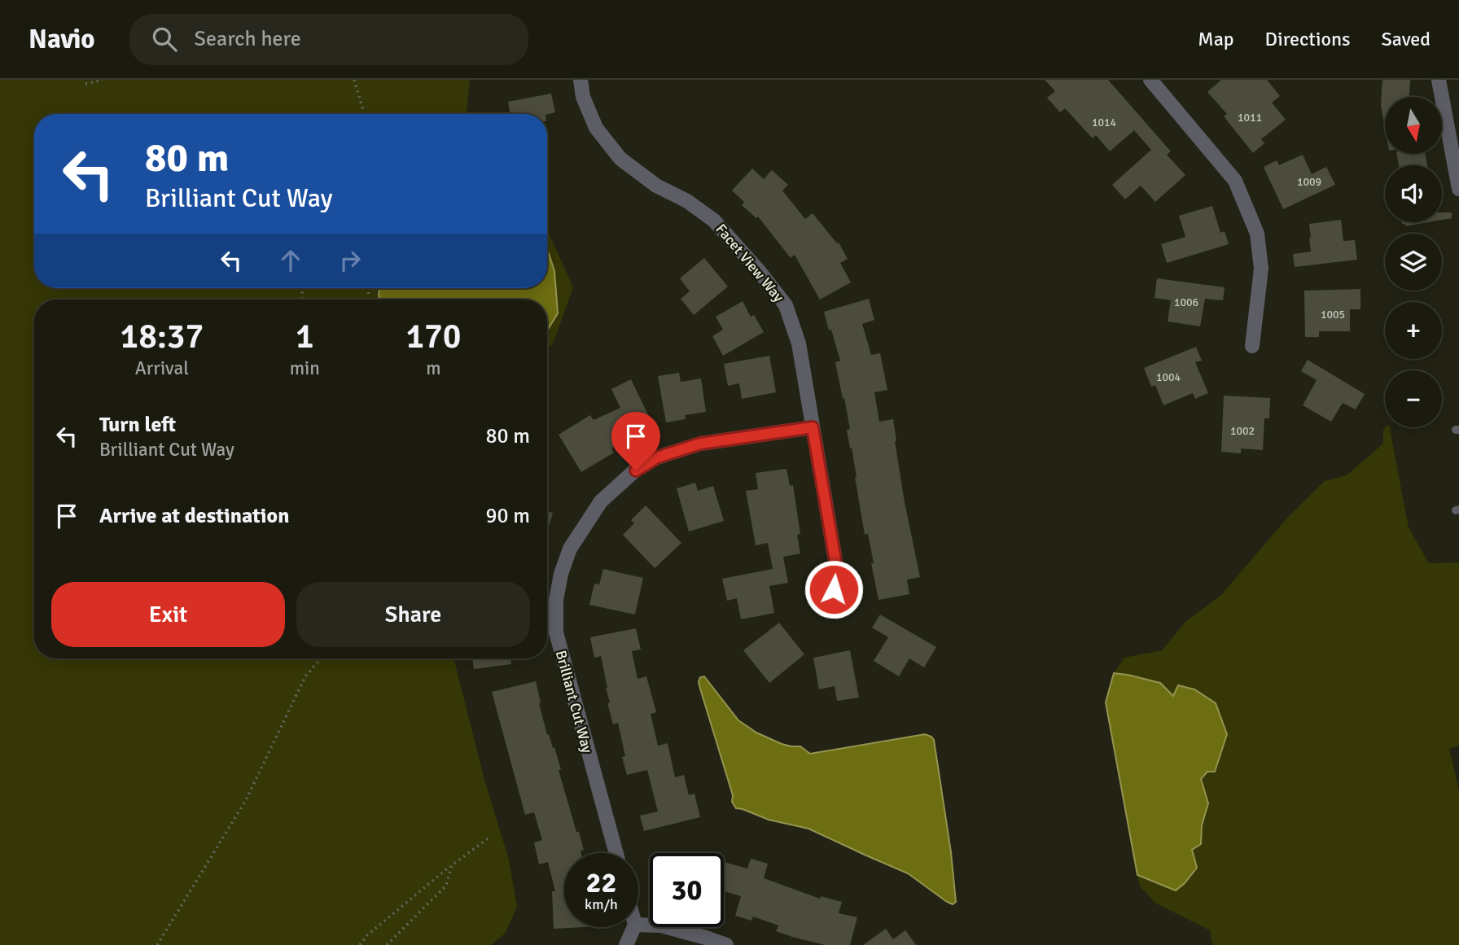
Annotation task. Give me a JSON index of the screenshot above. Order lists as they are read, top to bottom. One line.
{"streets":{"street":["Facet View Way","Brilliant Cut Way"]},"crossings":[["Facet View Way","Brilliant Cut Way"]],"house_numbers":["1011","1014","1009","1006","1005","1004","1002"],"north":"bottom","page":{"header":"Navio","search":"Search here","nav":["Map","Directions","Saved"],"map_buttons":["+","−"],"turn":["80 m","Brilliant Cut Way"],"eta":["18:37","Arrival","1","min","170","m"],"list":[{"name":"Turn left","note":"Brilliant Cut Way","value":"80 m"},{"name":"Arrive at destination","value":"90 m"}],"buttons":["Exit","Share"],"speed":"22 km/h","limit":"30"}}
